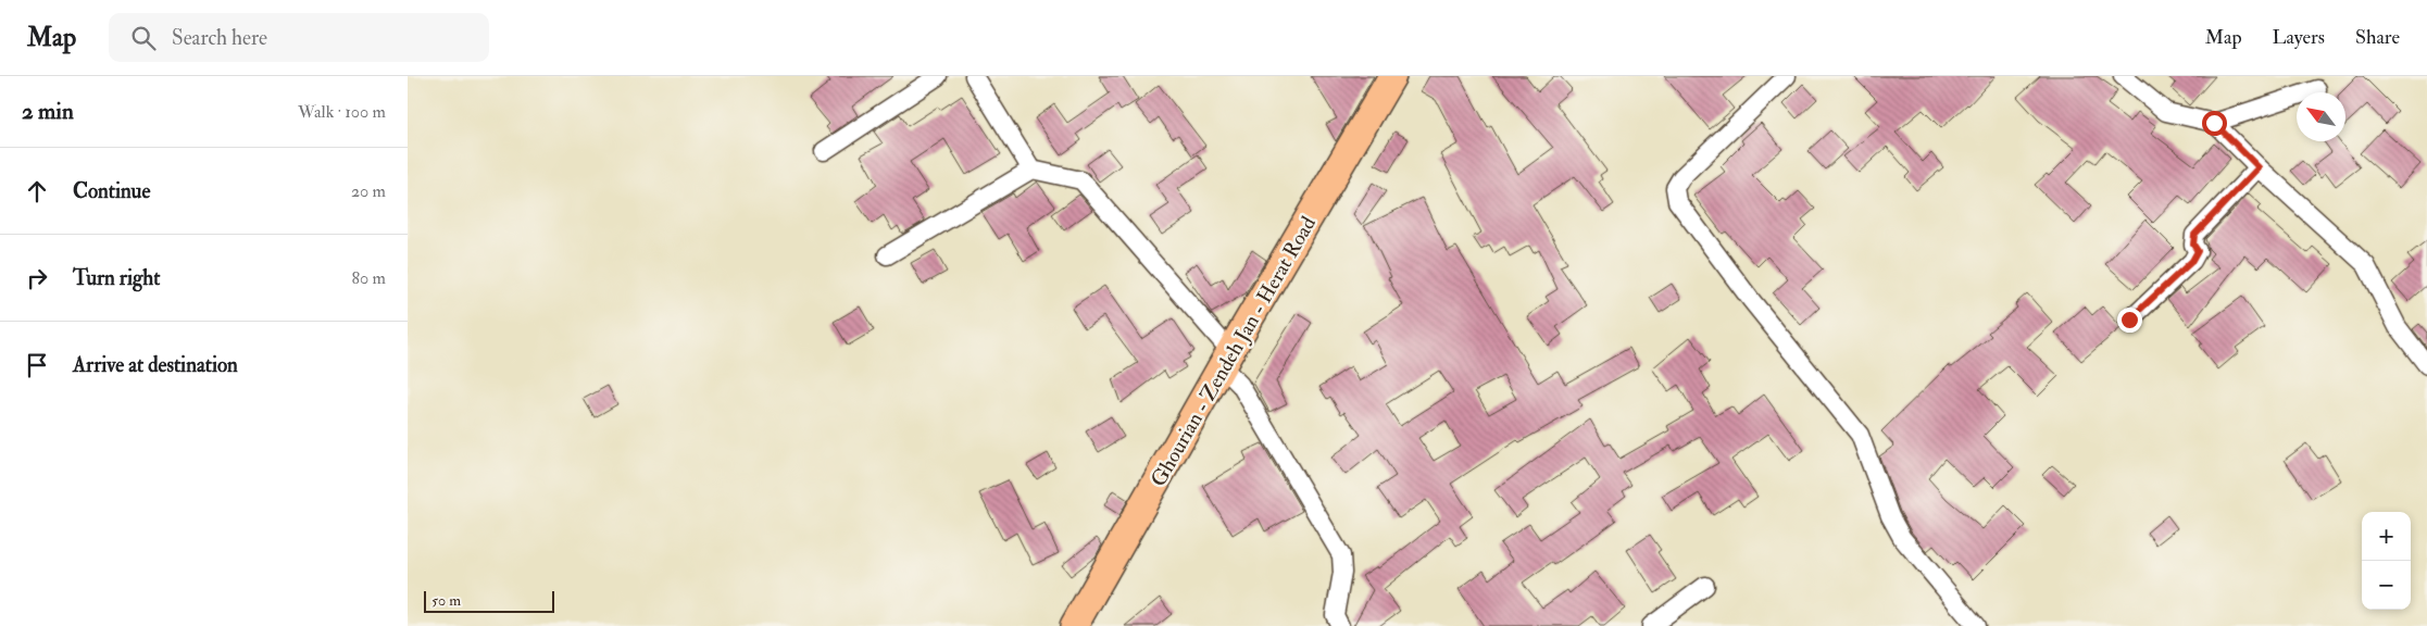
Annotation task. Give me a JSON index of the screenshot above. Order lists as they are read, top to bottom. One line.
{"streets":{"main road":["Ghourian - Zendeh Jan - Herat Road"]},"scale_bar":"50 m","north":"top left","page":{"header":"Map","search":"Search here","nav":["Map","Layers","Share"],"heading":["2 min","Walk · 100 m"],"list":[["Continue","20 m"],["Turn right","80 m"],"Arrive at destination"],"map_buttons":["+","−"],"scale":"50 m"}}
